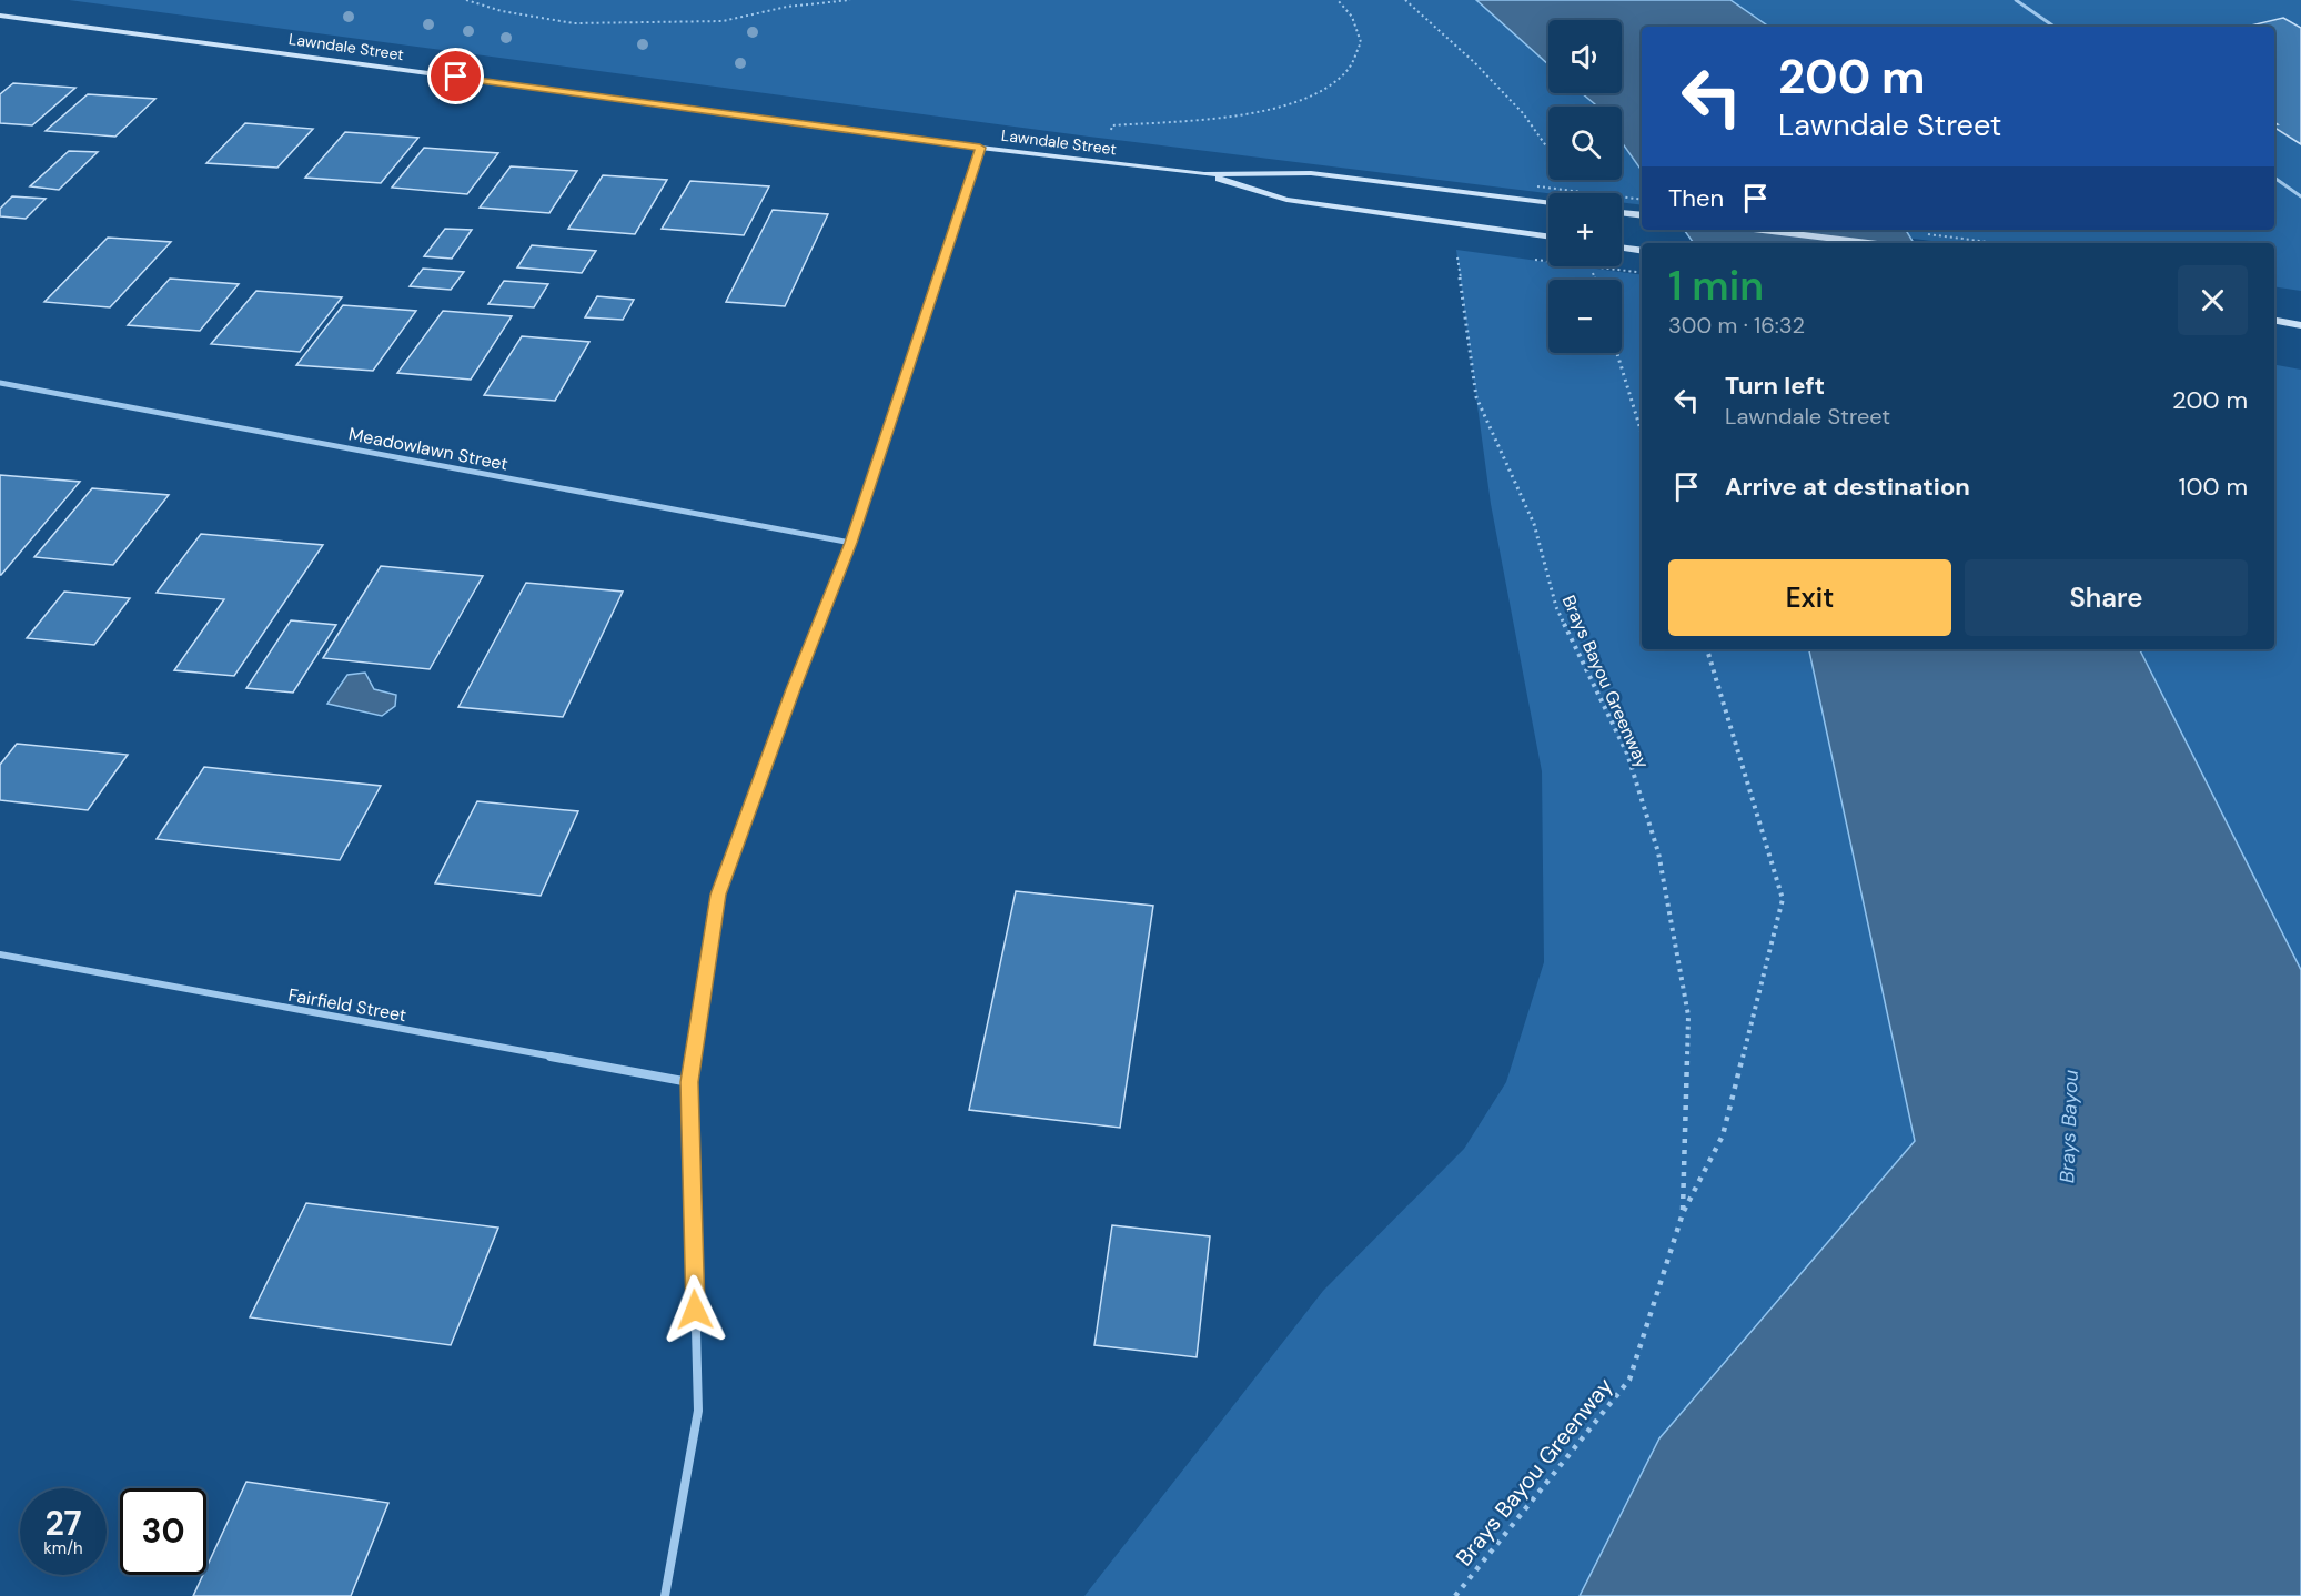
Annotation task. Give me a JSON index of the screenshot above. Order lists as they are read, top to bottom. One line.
{"streets":{"main road":["Lawndale Street"],"street":["Meadowlawn Street","Fairfield Street"],"path":["Brays Bayou Greenway"]},"water":["Brays Bayou"],"page":{"map_buttons":["+","−"],"turn":["200 m","Lawndale Street"],"then":"Then","heading":["1 min","300 m · 16:32"],"list":[{"name":"Turn left","note":"Lawndale Street","value":"200 m"},{"name":"Arrive at destination","value":"100 m"}],"buttons":["Exit","Share"],"speed":"27 km/h","limit":"30"}}
